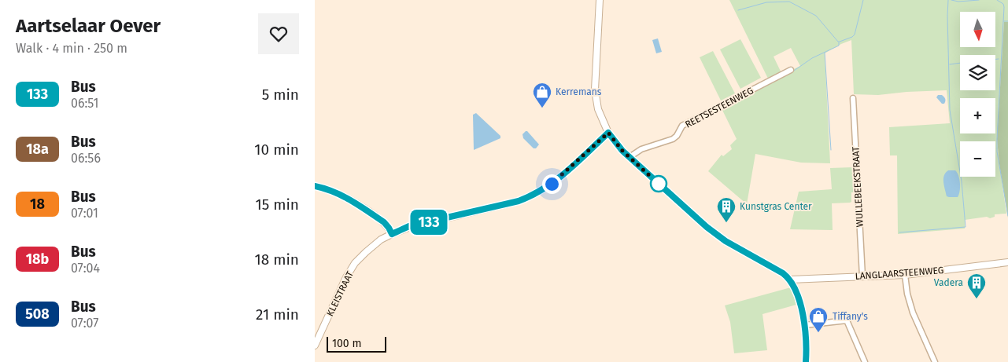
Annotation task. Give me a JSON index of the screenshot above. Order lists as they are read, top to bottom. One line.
{"streets":{"street":["REETSESTEENWEG","WULLEBEEKSTRAAT","LANGLAARSTEENWEG","KLEISTRAAT"]},"crossings":[["WULLEBEEKSTRAAT","LANGLAARSTEENWEG"]],"places":{"shop":["Kerremans","Tiffany's"],"building":["Kunstgras Center","Vadera"]},"lines":["bus line 133"],"scale_bar":"100 m","north":"bottom","page":{"heading":["Aartselaar Oever","Walk · 4 min · 250 m"],"on_map":"133","map_buttons":["+","−"],"list":[{"mark":"133","name":"Bus","note":"06:51","value":"5 min"},{"mark":"18a","name":"Bus","note":"06:56","value":"10 min"},{"mark":"18","name":"Bus","note":"07:01","value":"15 min"},{"mark":"18b","name":"Bus","note":"07:04","value":"18 min"},{"mark":"508","name":"Bus","note":"07:07","value":"21 min"}],"scale":"100 m"}}
